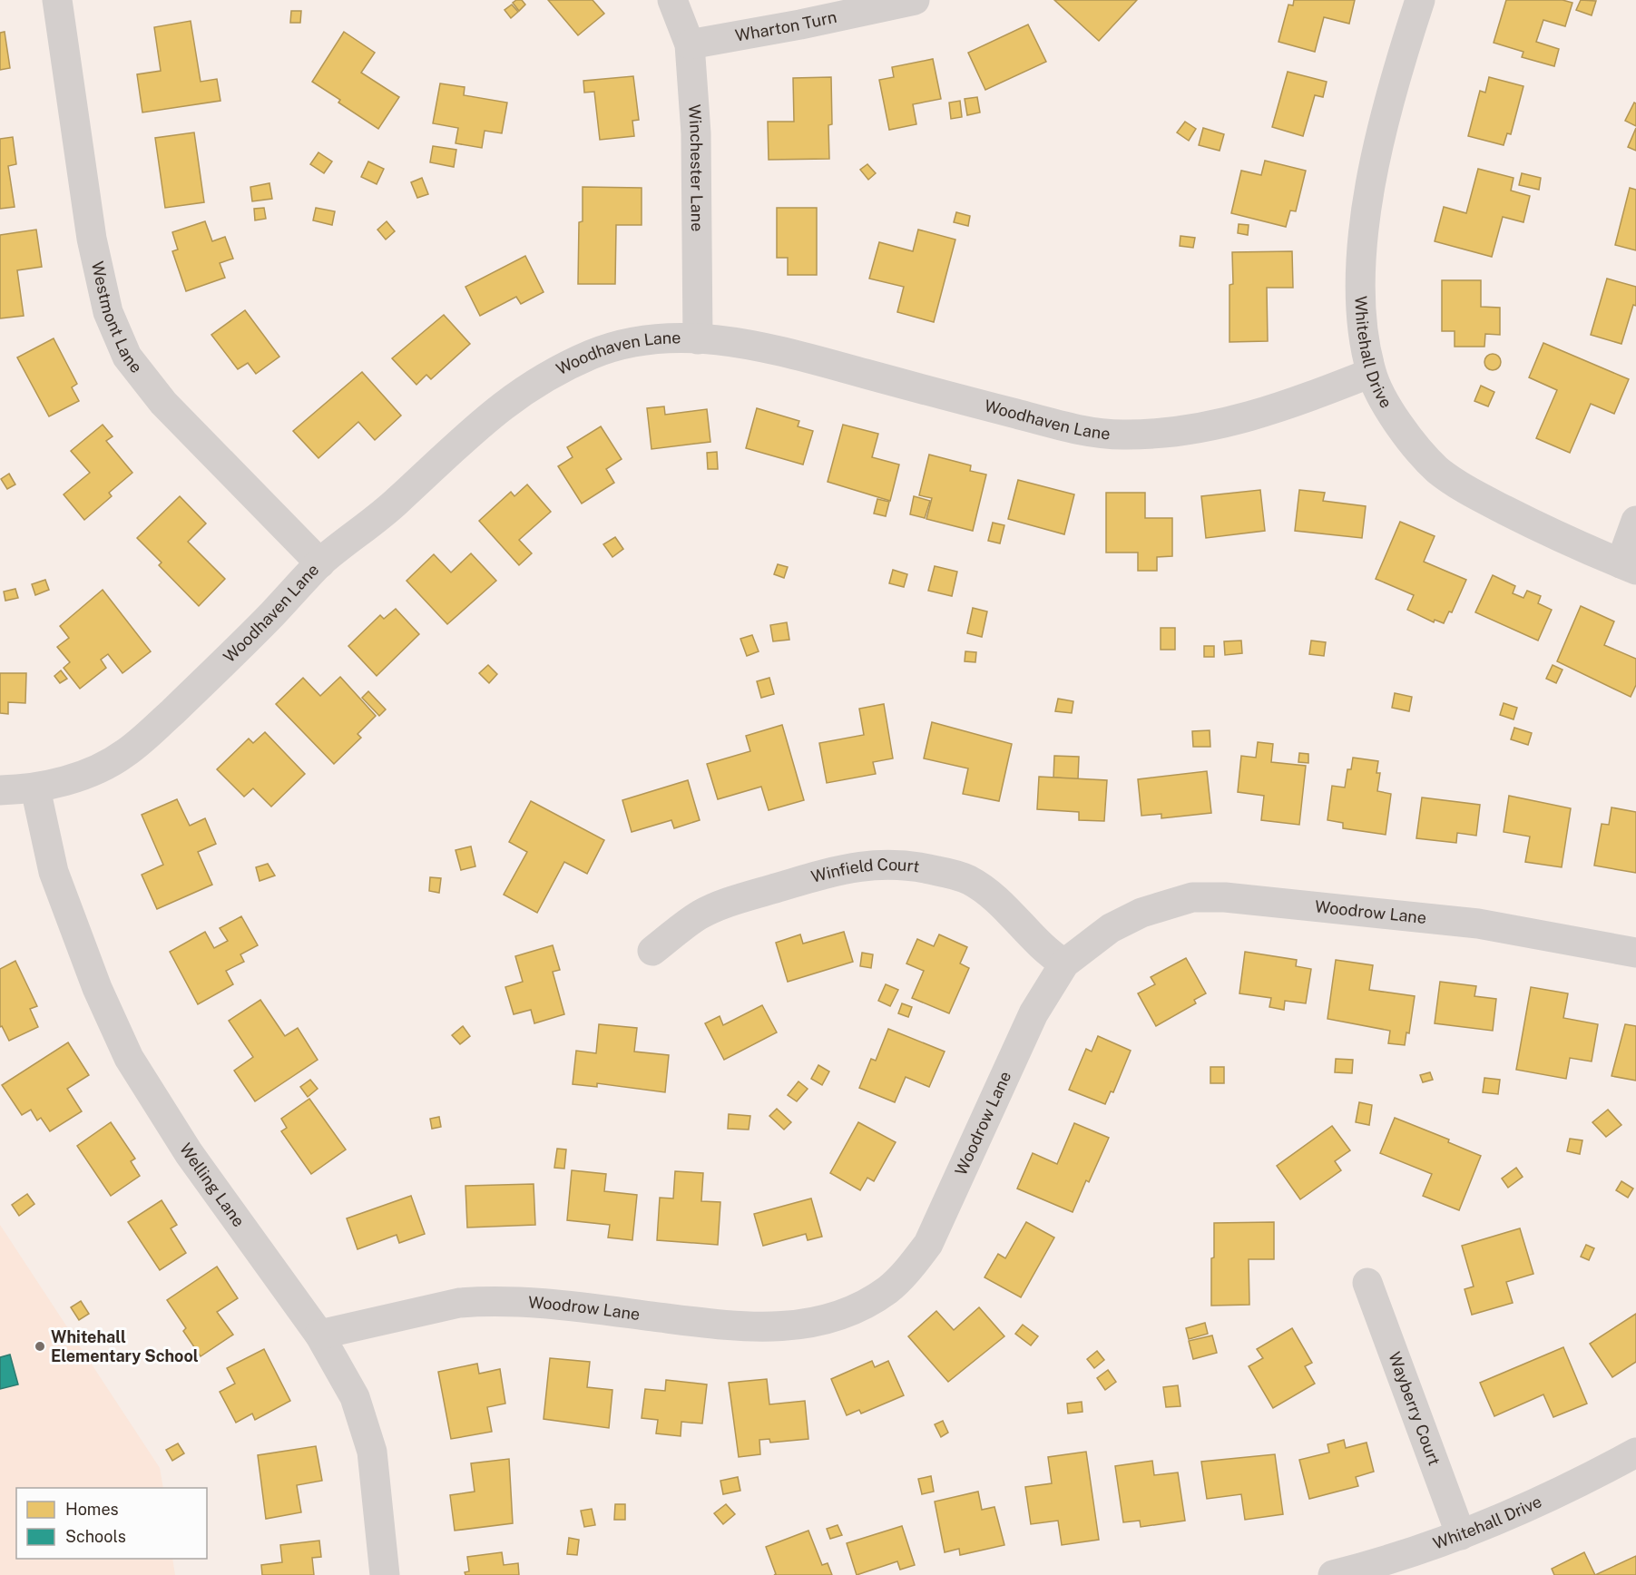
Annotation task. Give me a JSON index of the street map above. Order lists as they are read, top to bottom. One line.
{"streets":{"street":["Wharton Turn","Winchester Lane","Westmont Lane","Whitehall Drive","Woodhaven Lane","Winfield Court","Woodrow Lane","Welling Lane","Wayberry Court"]},"crossings":[["Wharton Turn","Winchester Lane"],["Winchester Lane","Woodhaven Lane"],["Westmont Lane","Woodhaven Lane"],["Whitehall Drive","Woodhaven Lane"],["Whitehall Drive","Wayberry Court"],["Woodhaven Lane","Welling Lane"],["Winfield Court","Woodrow Lane"],["Woodrow Lane","Welling Lane"]],"places":["Whitehall Elementary School"],"legend":["Homes","Schools"]}
